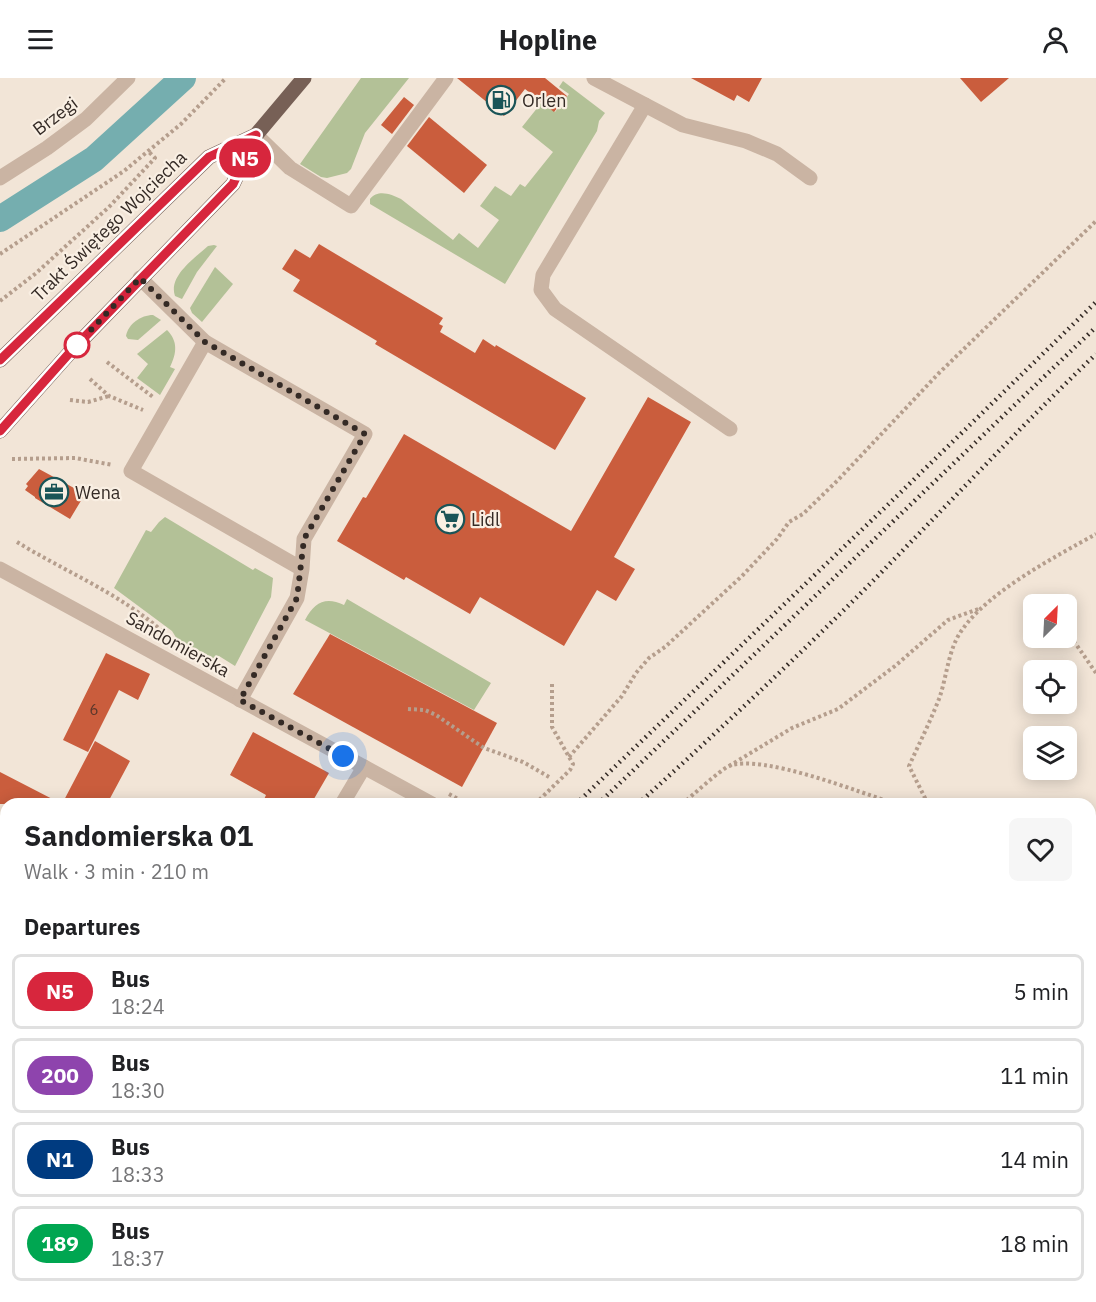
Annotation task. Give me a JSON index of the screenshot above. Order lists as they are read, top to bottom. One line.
{"streets":{"main road":["Trakt Świętego Wojciecha"],"street":["Brzegi","Sandomierska"]},"places":{"fuel station":["Orlen"],"office":["Wena"],"supermarket":["Lidl"]},"lines":["bus line N5"],"house_numbers":["6"],"north":"top right","page":{"header":"Hopline","on_map":"N5","heading":[["Sandomierska 01","Walk · 3 min · 210 m"],"Departures"],"list":[{"mark":"N5","name":"Bus","note":"18:24","value":"5 min"},{"mark":"200","name":"Bus","note":"18:30","value":"11 min"},{"mark":"N1","name":"Bus","note":"18:33","value":"14 min"},{"mark":"189","name":"Bus","note":"18:37","value":"18 min"}]}}
